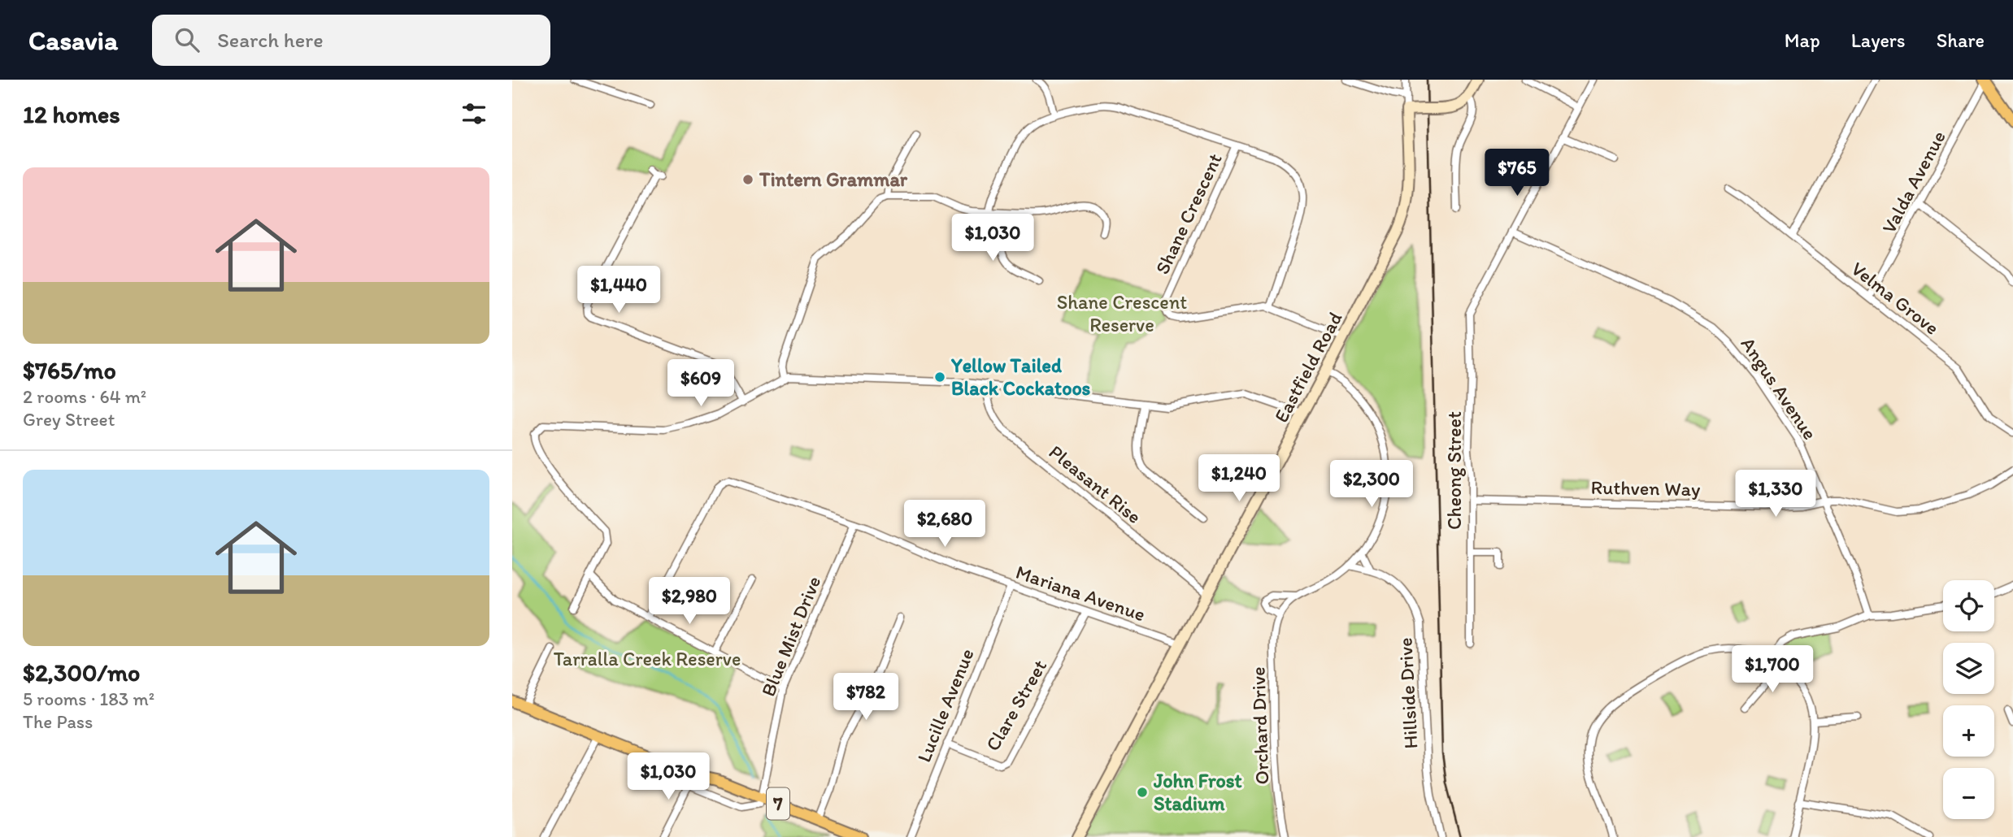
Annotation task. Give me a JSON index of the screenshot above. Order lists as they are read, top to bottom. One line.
{"streets":{"main road":["Eastfield Road","7"],"street":["Valda Avenue","Shane Crescent","Velma Grove","Angus Avenue","Cheong Street","Pleasant Rise","Ruthven Way","Mariana Avenue","Blue Mist Drive","Hillside Drive","Lucille Avenue","Clare Street","Orchard Drive"]},"crossings":[["Valda Avenue","Velma Grove"],["Shane Crescent","Eastfield Road"],["Eastfield Road","Pleasant Rise"],["Eastfield Road","Mariana Avenue"],["Angus Avenue","Cheong Street"],["Angus Avenue","Ruthven Way"],["Cheong Street","Ruthven Way"],["Mariana Avenue","Blue Mist Drive"],["Mariana Avenue","Lucille Avenue"],["Mariana Avenue","Clare Street"],["Blue Mist Drive","7"],["Lucille Avenue","Clare Street"]],"parks":["Shane Crescent Reserve","Tarralla Creek Reserve"],"places":["Tintern Grammar","Yellow Tailed Black Cockatoos","John Frost Stadium"],"page":{"header":"Casavia","search":"Search here","nav":["Map","Layers","Share"],"heading":"12 homes","list":[{"name":"$765/mo","note":"2 rooms · 64 m² · Grey Street"},{"name":"$2,300/mo","note":"5 rooms · 183 m² · The Pass"}],"price":["$765","$1,030","$1,440","$609","$1,240","$2,300","$1,330","$2,680","$2,980","$1,700","$782","$1,030"],"map_buttons":["+","−"]}}
